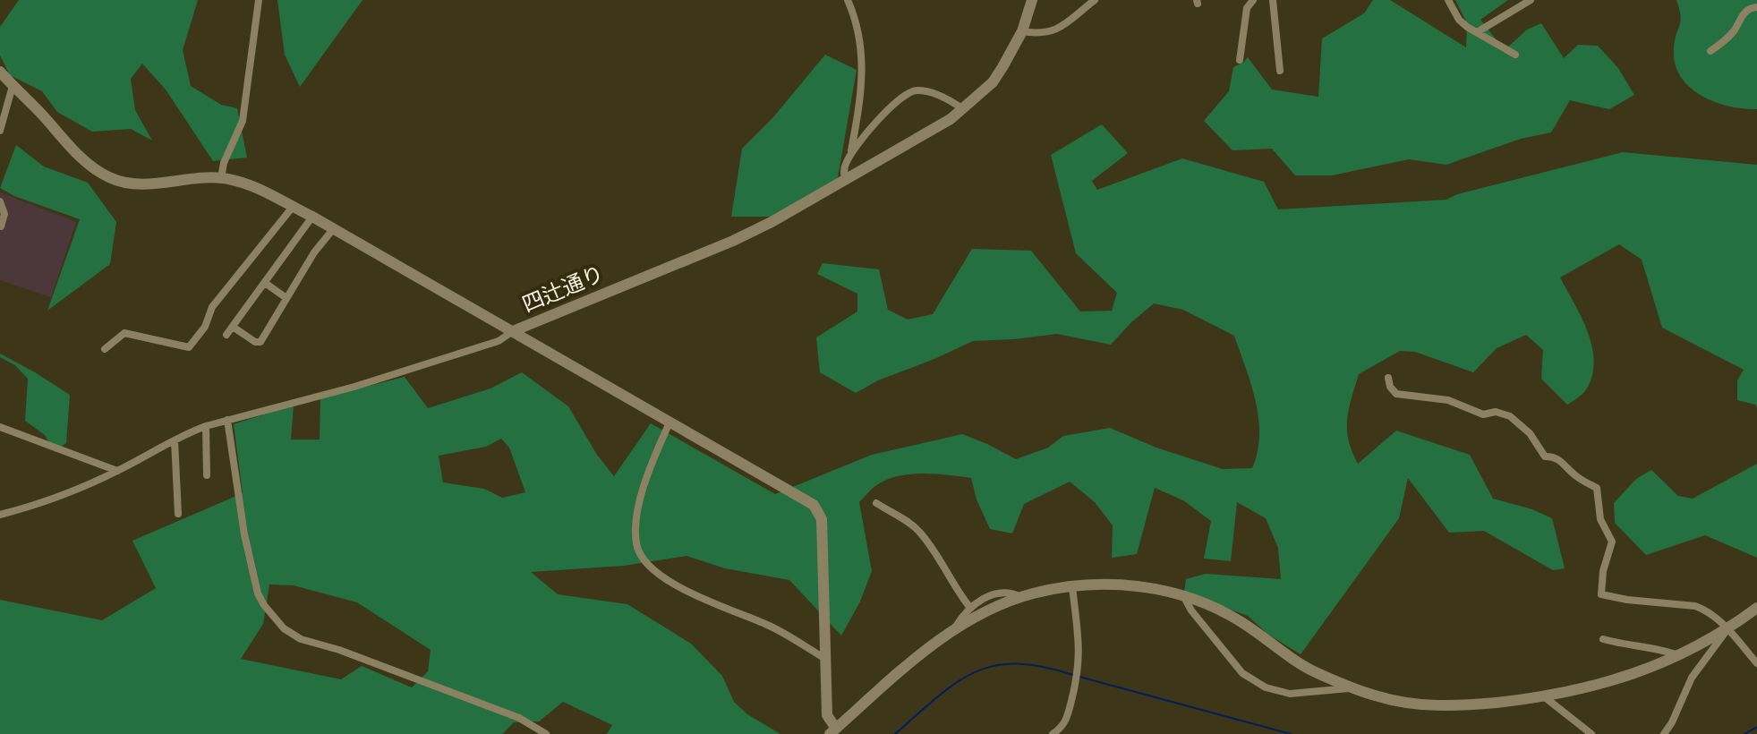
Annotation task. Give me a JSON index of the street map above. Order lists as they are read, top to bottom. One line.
{"streets":{"street":["四辻通り"]}}
